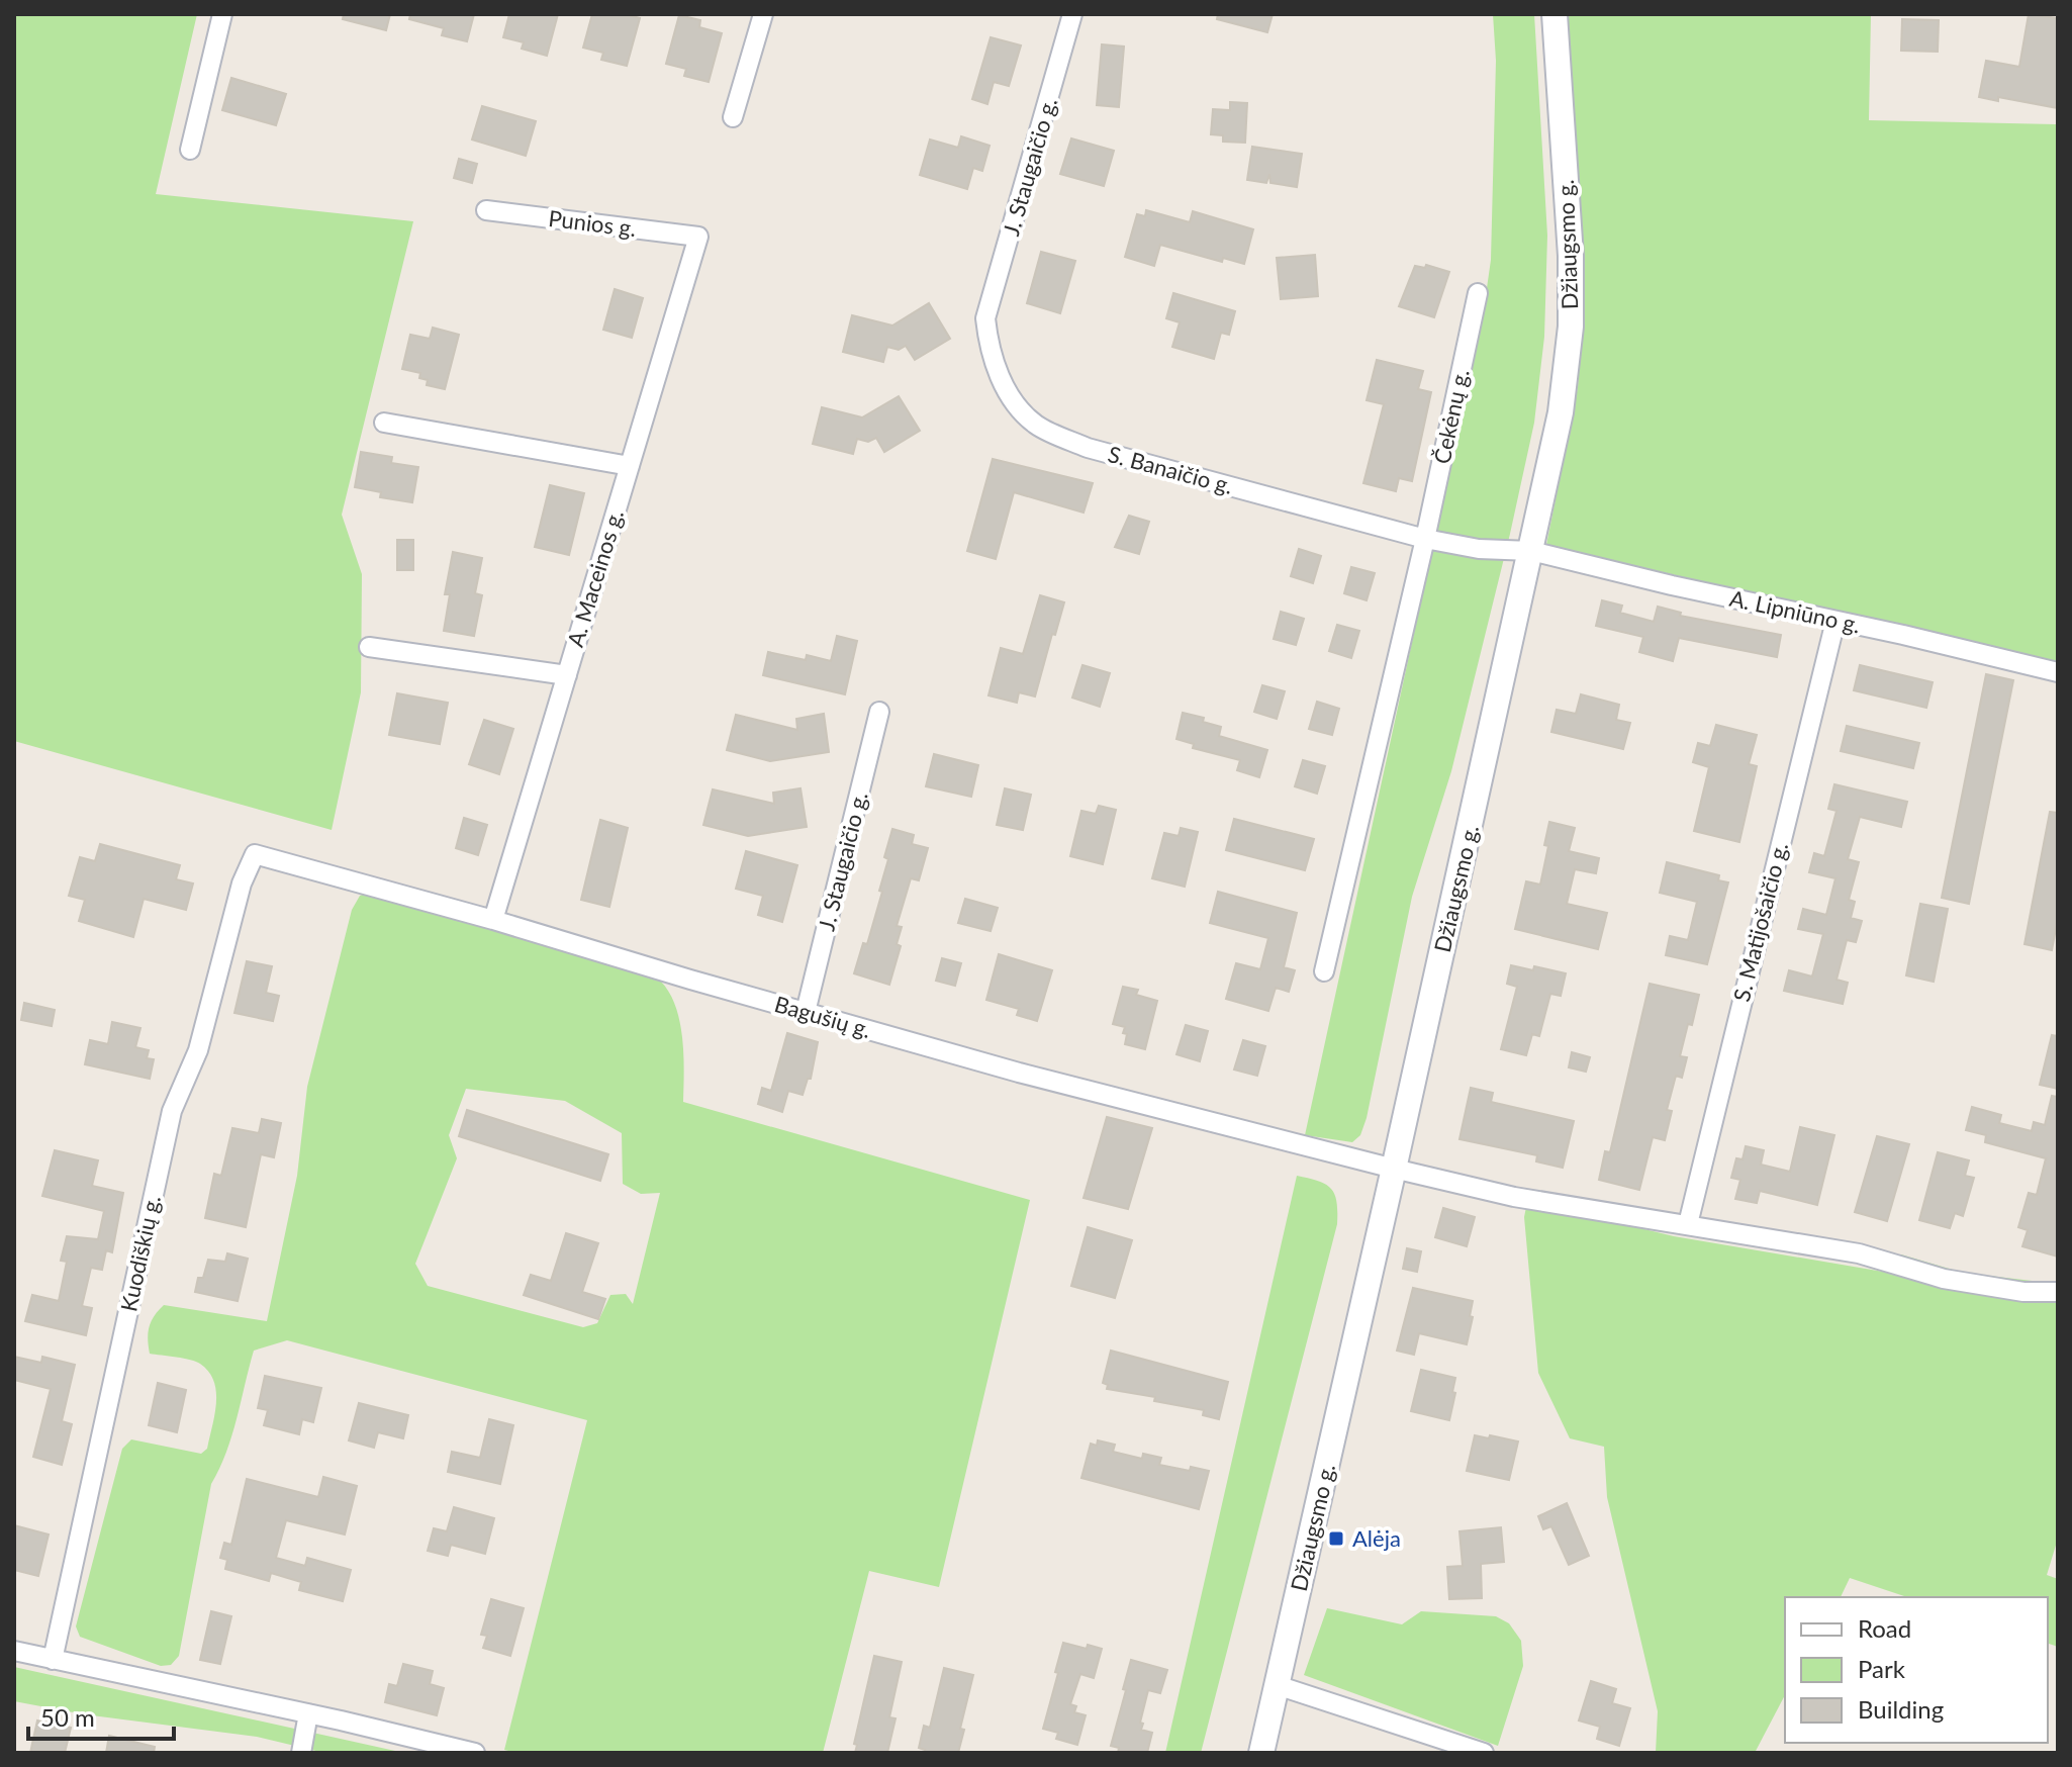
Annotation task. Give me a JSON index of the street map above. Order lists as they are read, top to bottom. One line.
{"streets":{"street":["J. Staugaičio g.","Punios g.","Džiaugsmo g.","Čekėnų g.","S. Banaičio g.","A. Maceinos g.","A. Lipniūno g.","S. Matijošaičio g.","Bagušių g.","Kuodiškių g."]},"crossings":[["J. Staugaičio g.","S. Banaičio g."],["J. Staugaičio g.","Bagušių g."],["Punios g.","A. Maceinos g."],["Džiaugsmo g.","S. Banaičio g."],["Džiaugsmo g.","A. Lipniūno g."],["Džiaugsmo g.","Bagušių g."],["Čekėnų g.","S. Banaičio g."],["S. Banaičio g.","A. Lipniūno g."],["A. Maceinos g.","Bagušių g."],["A. Lipniūno g.","S. Matijošaičio g."],["S. Matijošaičio g.","Bagušių g."],["Bagušių g.","Kuodiškių g."]],"places":{"transit":["Alėja"]},"legend":["Road","Park","Building"],"scale_bar":"50 m"}
